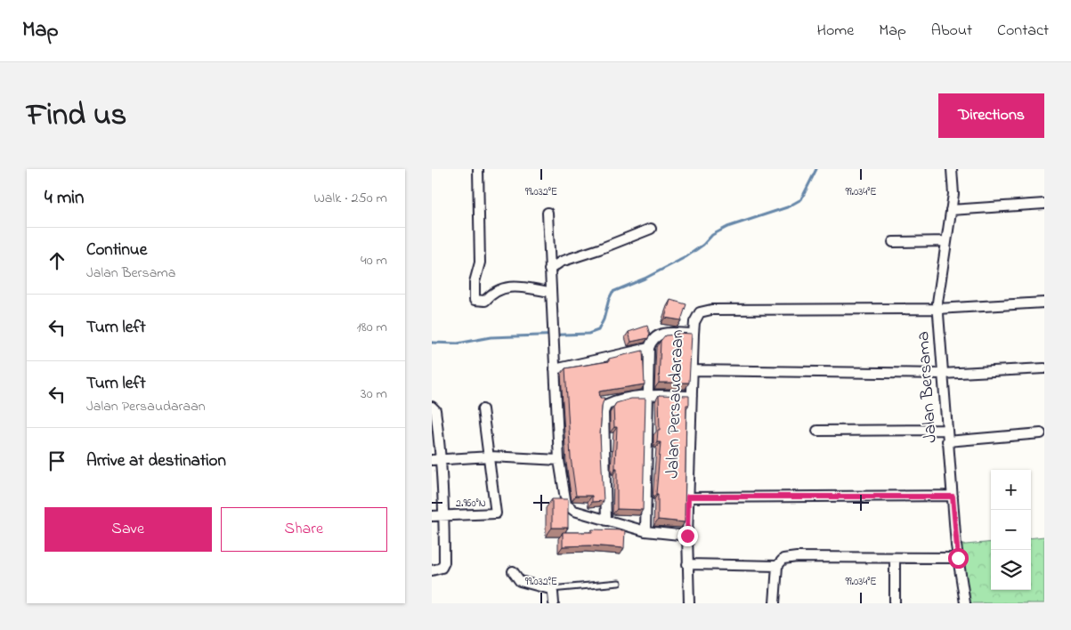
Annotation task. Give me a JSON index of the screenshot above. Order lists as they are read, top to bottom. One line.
{"streets":{"street":["Jalan Bersama","Jalan Persaudaraan"]},"crossings":[["Jalan Bersama","Jalan Persaudaraan"]],"page":{"header":"Map","nav":["Home","Map","About","Contact"],"title":"Find us","buttons":["Directions",["Save","Share"]],"heading":["4 min","Walk · 250 m"],"list":[["Continue","Jalan Bersama","40 m"],["Turn left","180 m"],["Turn left","Jalan Persaudaraan","30 m"],"Arrive at destination"],"map_buttons":["+","−"]},"coordinates":["99.032°E","99.034°E","2.960°N"]}
